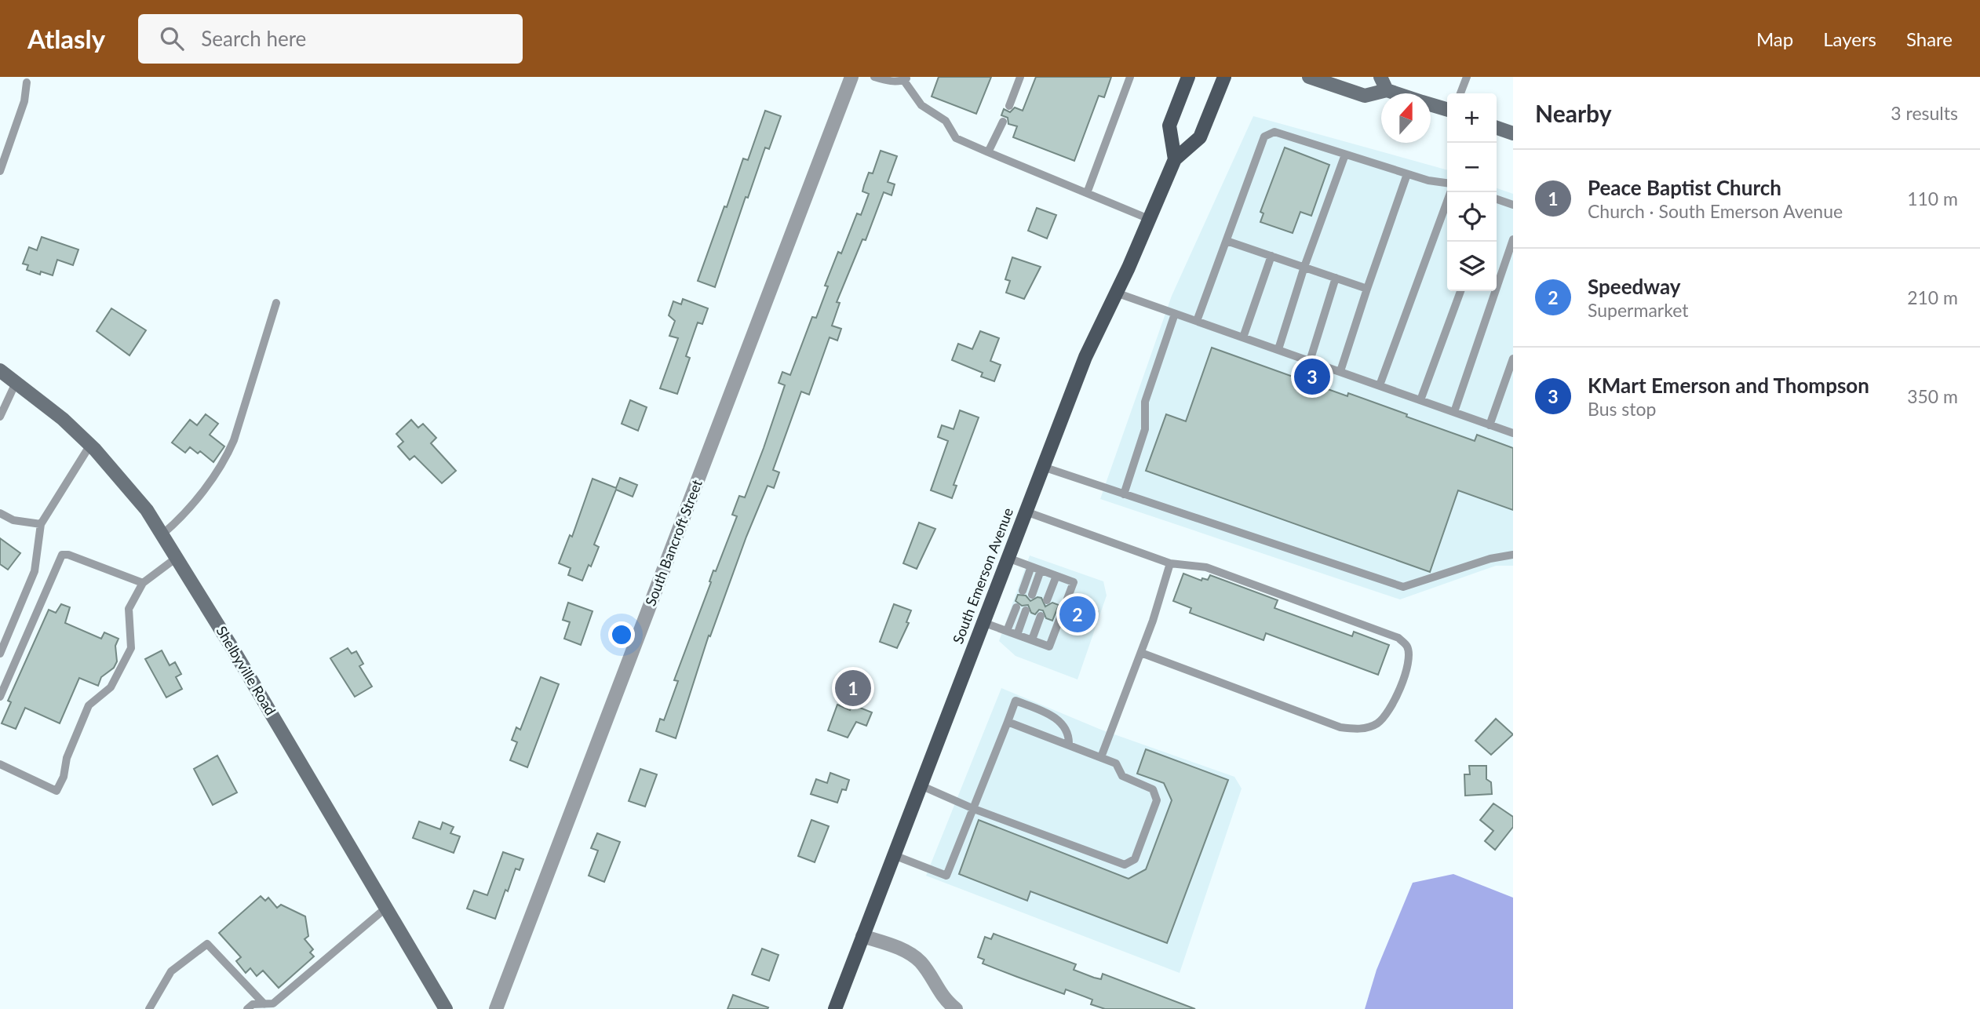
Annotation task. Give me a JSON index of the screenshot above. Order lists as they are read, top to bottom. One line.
{"streets":{"main road":["South Emerson Avenue","Shelbyville Road"],"street":["South Bancroft Street"]},"north":"top","page":{"header":"Atlasly","search":"Search here","nav":["Map","Layers","Share"],"heading":["Nearby","3 results"],"map_buttons":["+","−"],"list":[{"mark":"1","name":"Peace Baptist Church","note":"Church · South Emerson Avenue","value":"110 m"},{"mark":"2","name":"Speedway","note":"Supermarket","value":"210 m"},{"mark":"3","name":"KMart Emerson and Thompson","note":"Bus stop","value":"350 m"}],"pins":["3","2","1"]}}
